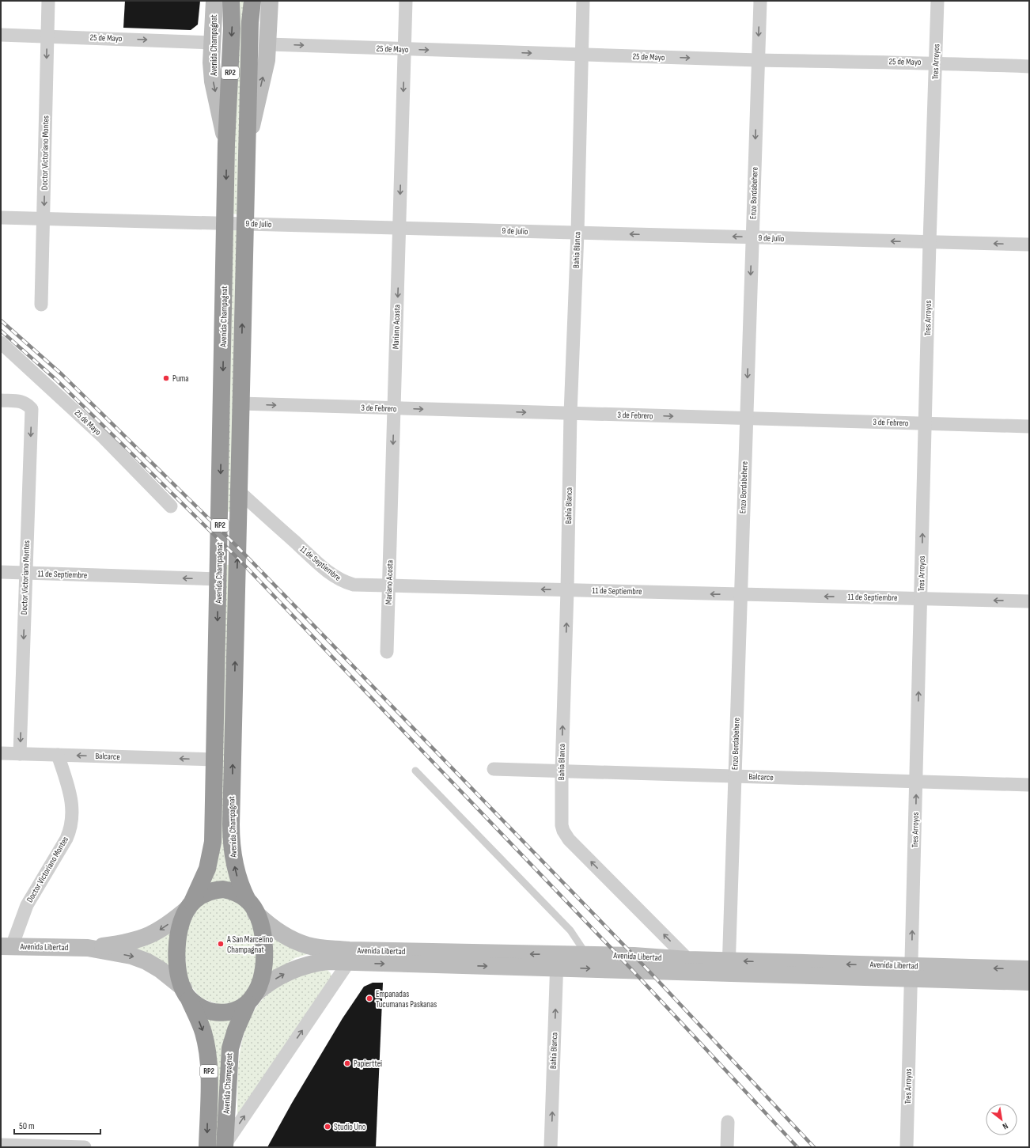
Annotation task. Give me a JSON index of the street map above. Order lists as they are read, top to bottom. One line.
{"streets":{"highway":["Avenida Champagnat","RP2"],"main road":["Avenida Libertad"],"street":["25 de Mayo","Tres Arroyos","Doctor Victoriano Montes","Enzo Bordabehere","9 de Julio","Bahía Blanca","Mariano Acosta","3 de Febrero","11 de Septiembre","Balcarce"]},"crossings":[["25 de Mayo","Avenida Champagnat"],["25 de Mayo","Tres Arroyos"],["25 de Mayo","Doctor Victoriano Montes"],["25 de Mayo","Enzo Bordabehere"],["25 de Mayo","Bahía Blanca"],["25 de Mayo","Mariano Acosta"],["Avenida Champagnat","RP2"],["Avenida Champagnat","9 de Julio"],["Avenida Champagnat","3 de Febrero"],["Avenida Champagnat","11 de Septiembre"],["Avenida Champagnat","Balcarce"],["Avenida Champagnat","Avenida Libertad"],["Tres Arroyos","9 de Julio"],["Tres Arroyos","3 de Febrero"],["Tres Arroyos","11 de Septiembre"],["Tres Arroyos","Balcarce"],["Tres Arroyos","Avenida Libertad"],["RP2","Avenida Libertad"],["Doctor Victoriano Montes","9 de Julio"],["Doctor Victoriano Montes","11 de Septiembre"],["Doctor Victoriano Montes","Balcarce"],["Doctor Victoriano Montes","Avenida Libertad"],["Enzo Bordabehere","9 de Julio"],["Enzo Bordabehere","3 de Febrero"],["Enzo Bordabehere","11 de Septiembre"],["Enzo Bordabehere","Balcarce"],["Enzo Bordabehere","Avenida Libertad"],["9 de Julio","Bahía Blanca"],["9 de Julio","Mariano Acosta"],["Bahía Blanca","3 de Febrero"],["Bahía Blanca","11 de Septiembre"],["Bahía Blanca","Balcarce"],["Bahía Blanca","Avenida Libertad"],["Mariano Acosta","3 de Febrero"],["Mariano Acosta","11 de Septiembre"]],"one_way":["25 de Mayo","Tres Arroyos","Doctor Victoriano Montes","Enzo Bordabehere","9 de Julio","Bahía Blanca","Mariano Acosta","3 de Febrero","11 de Septiembre"],"places":["Puma","A San Marcelino Champagnat","Empanadas Tucumanas Paskanas","Papierttei","Studio Uno"],"scale_bar":"50 m","north":"bottom right"}
